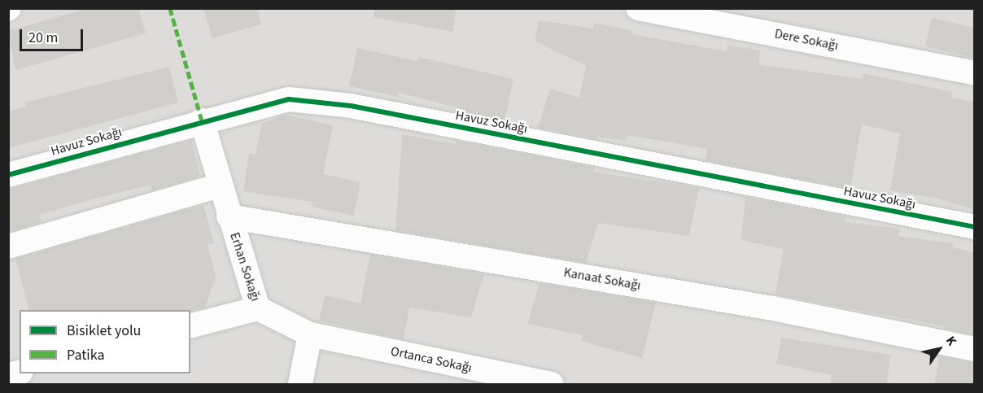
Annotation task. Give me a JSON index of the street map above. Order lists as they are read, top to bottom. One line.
{"streets":{"street":["Dere Sokağı","Havuz Sokağı","Erhan Sokağı","Kanaat Sokağı","Ortanca Sokağı"]},"crossings":[["Havuz Sokağı","Erhan Sokağı"],["Erhan Sokağı","Kanaat Sokağı"],["Erhan Sokağı","Ortanca Sokağı"]],"legend":["Bisiklet yolu","Patika"],"scale_bar":"20 m","north":"top right"}
